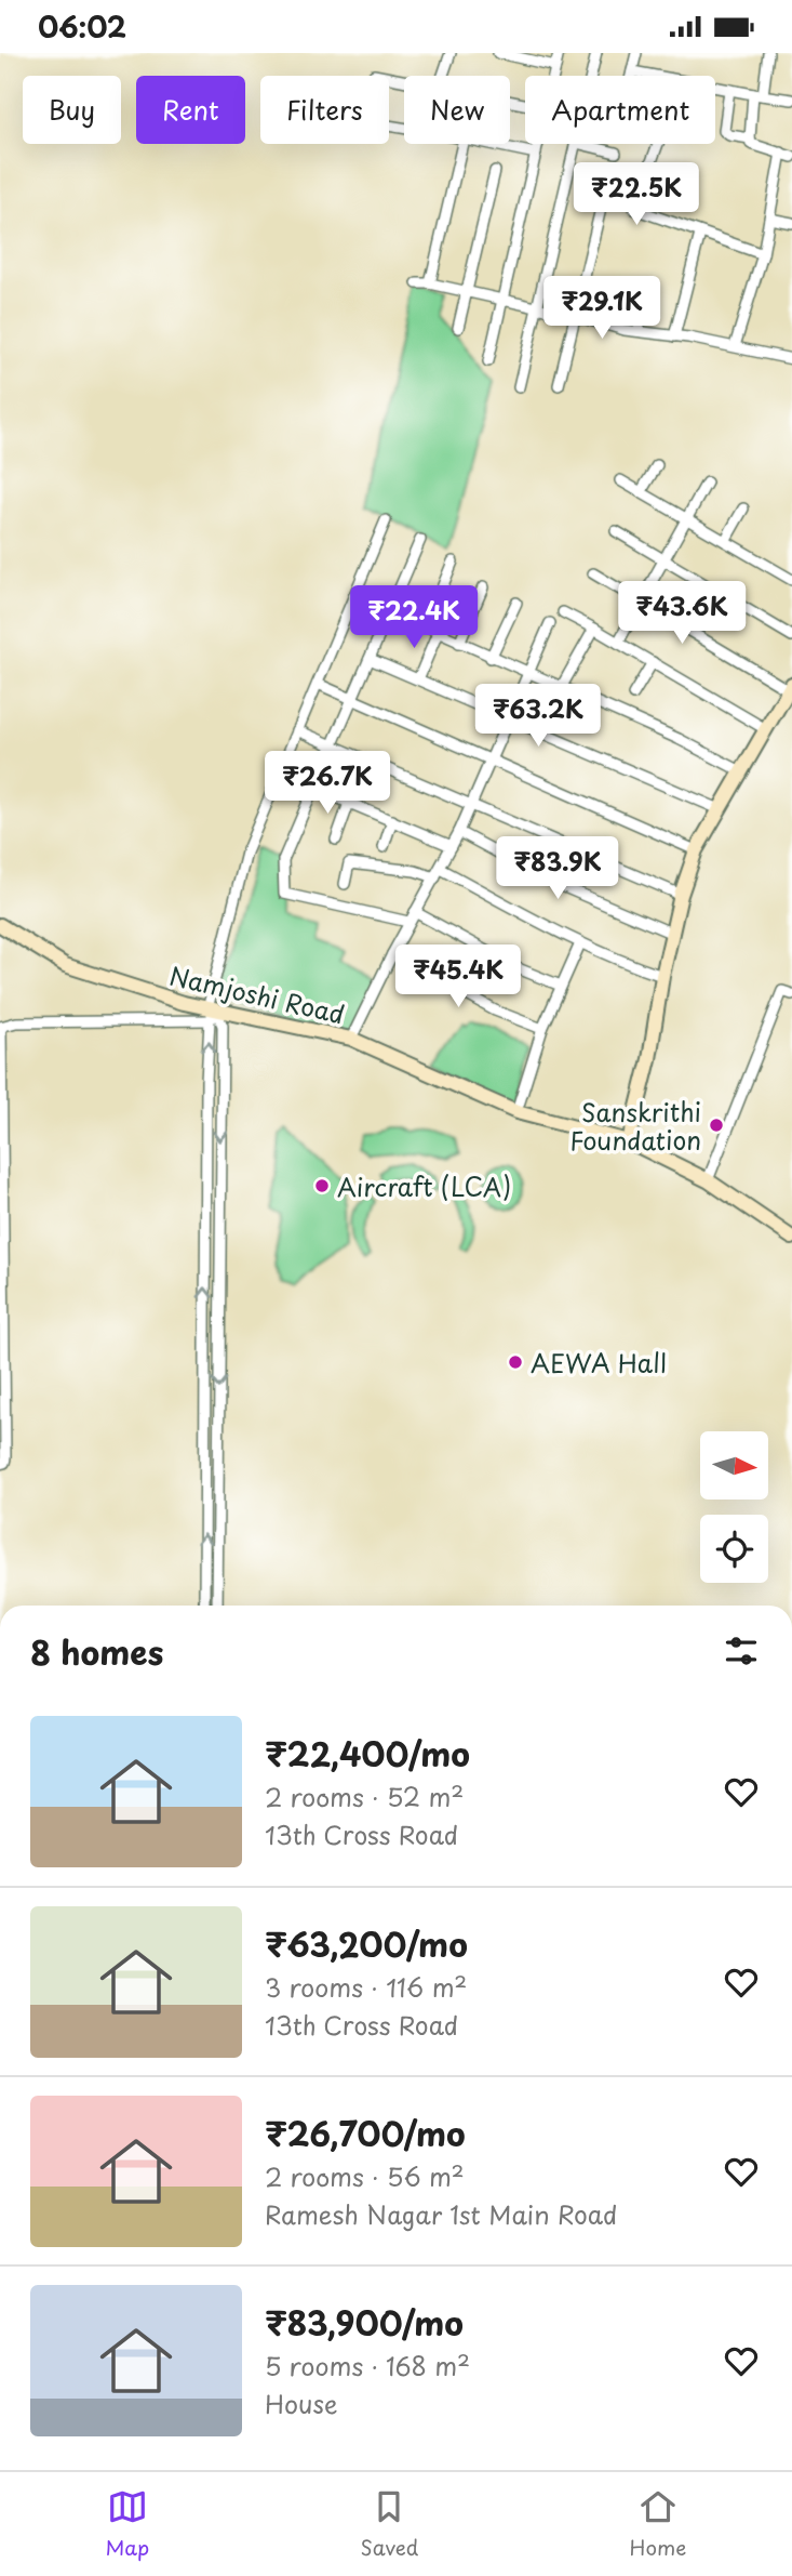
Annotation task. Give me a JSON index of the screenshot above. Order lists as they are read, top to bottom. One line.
{"streets":{"main road":["Namjoshi Road"]},"places":["Sanskrithi Foundation","Aircraft (LCA)","AEWA Hall"],"north":"right","page":{"status":"06:02","chip":["Buy","Rent","Filters","New","Apartment"],"price":["₹22.5K","₹29.1K","₹43.6K","₹22.4K","₹63.2K","₹26.7K","₹83.9K","₹45.4K"],"heading":"8 homes","list":[{"name":"₹22,400/mo","note":"2 rooms · 52 m² · 13th Cross Road"},{"name":"₹63,200/mo","note":"3 rooms · 116 m² · 13th Cross Road"},{"name":"₹26,700/mo","note":"2 rooms · 56 m² · Ramesh Nagar 1st Main Road"},{"name":"₹83,900/mo","note":"5 rooms · 168 m² · House"}],"tabs":["Map","Saved","Home"]}}
